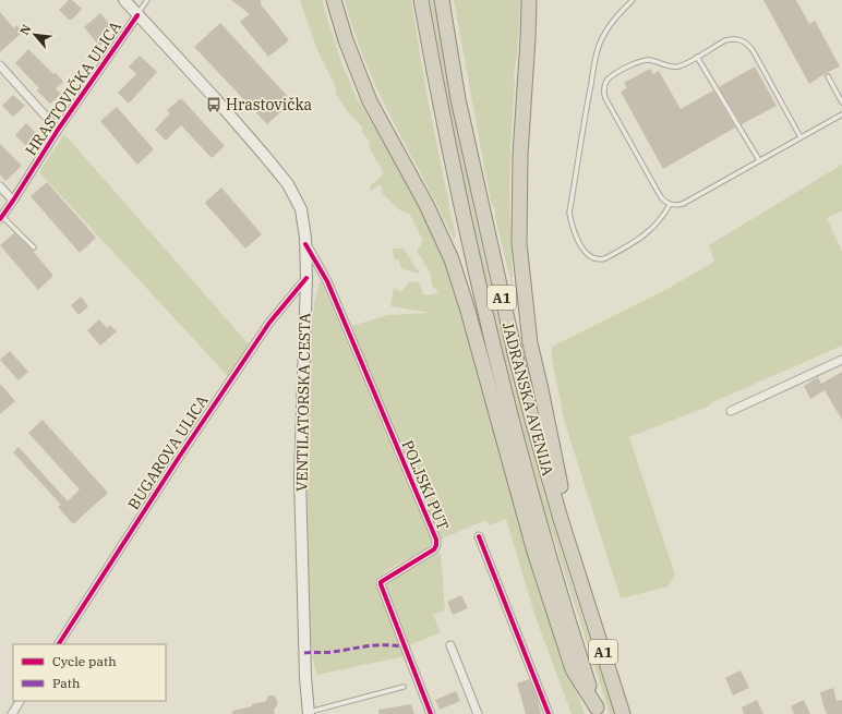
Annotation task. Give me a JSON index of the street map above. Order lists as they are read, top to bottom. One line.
{"streets":{"highway":["A1","JADRANSKA AVENIJA"],"main road":["VENTILATORSKA CESTA"],"street":["HRASTOVIČKA ULICA","BUGAROVA ULICA","POLJSKI PUT"]},"crossings":[["HRASTOVIČKA ULICA","VENTILATORSKA CESTA"],["VENTILATORSKA CESTA","BUGAROVA ULICA"],["VENTILATORSKA CESTA","POLJSKI PUT"]],"places":{"bus stop":["Hrastovička"]},"legend":["Cycle path","Path"],"north":"top left"}
